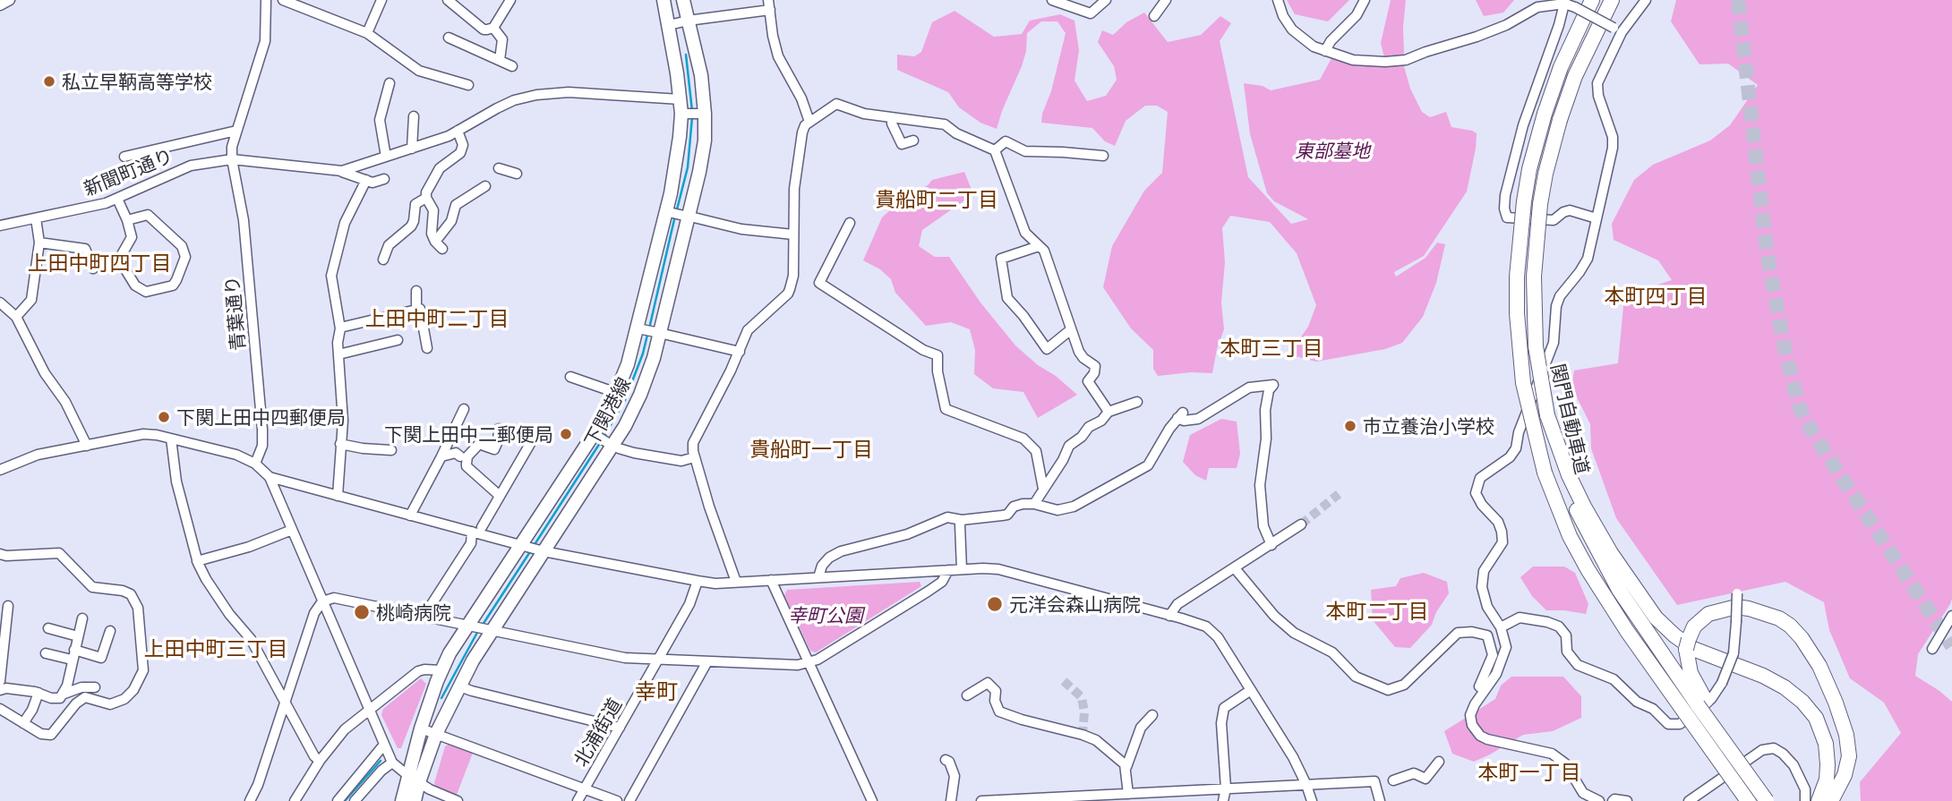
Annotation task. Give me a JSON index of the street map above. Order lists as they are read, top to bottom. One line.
{"streets":{"highway":["関門自動車道"],"main road":["下関港線"],"street":["新聞町通り","青葉通り","北浦街道"]},"crossings":[["新聞町通り","青葉通り"]],"districts":["貴船町二丁目","上田中町四丁目","本町四丁目","上田中町二丁目","本町三丁目","貴船町一丁目","本町二丁目","上田中町三丁目","幸町","本町一丁目"],"parks":["東部墓地","幸町公園"],"places":["私立早鞆高等学校","下関上田中四郵便局","市立養治小学校","下関上田中二郵便局","元洋会森山病院","桃崎病院"]}
